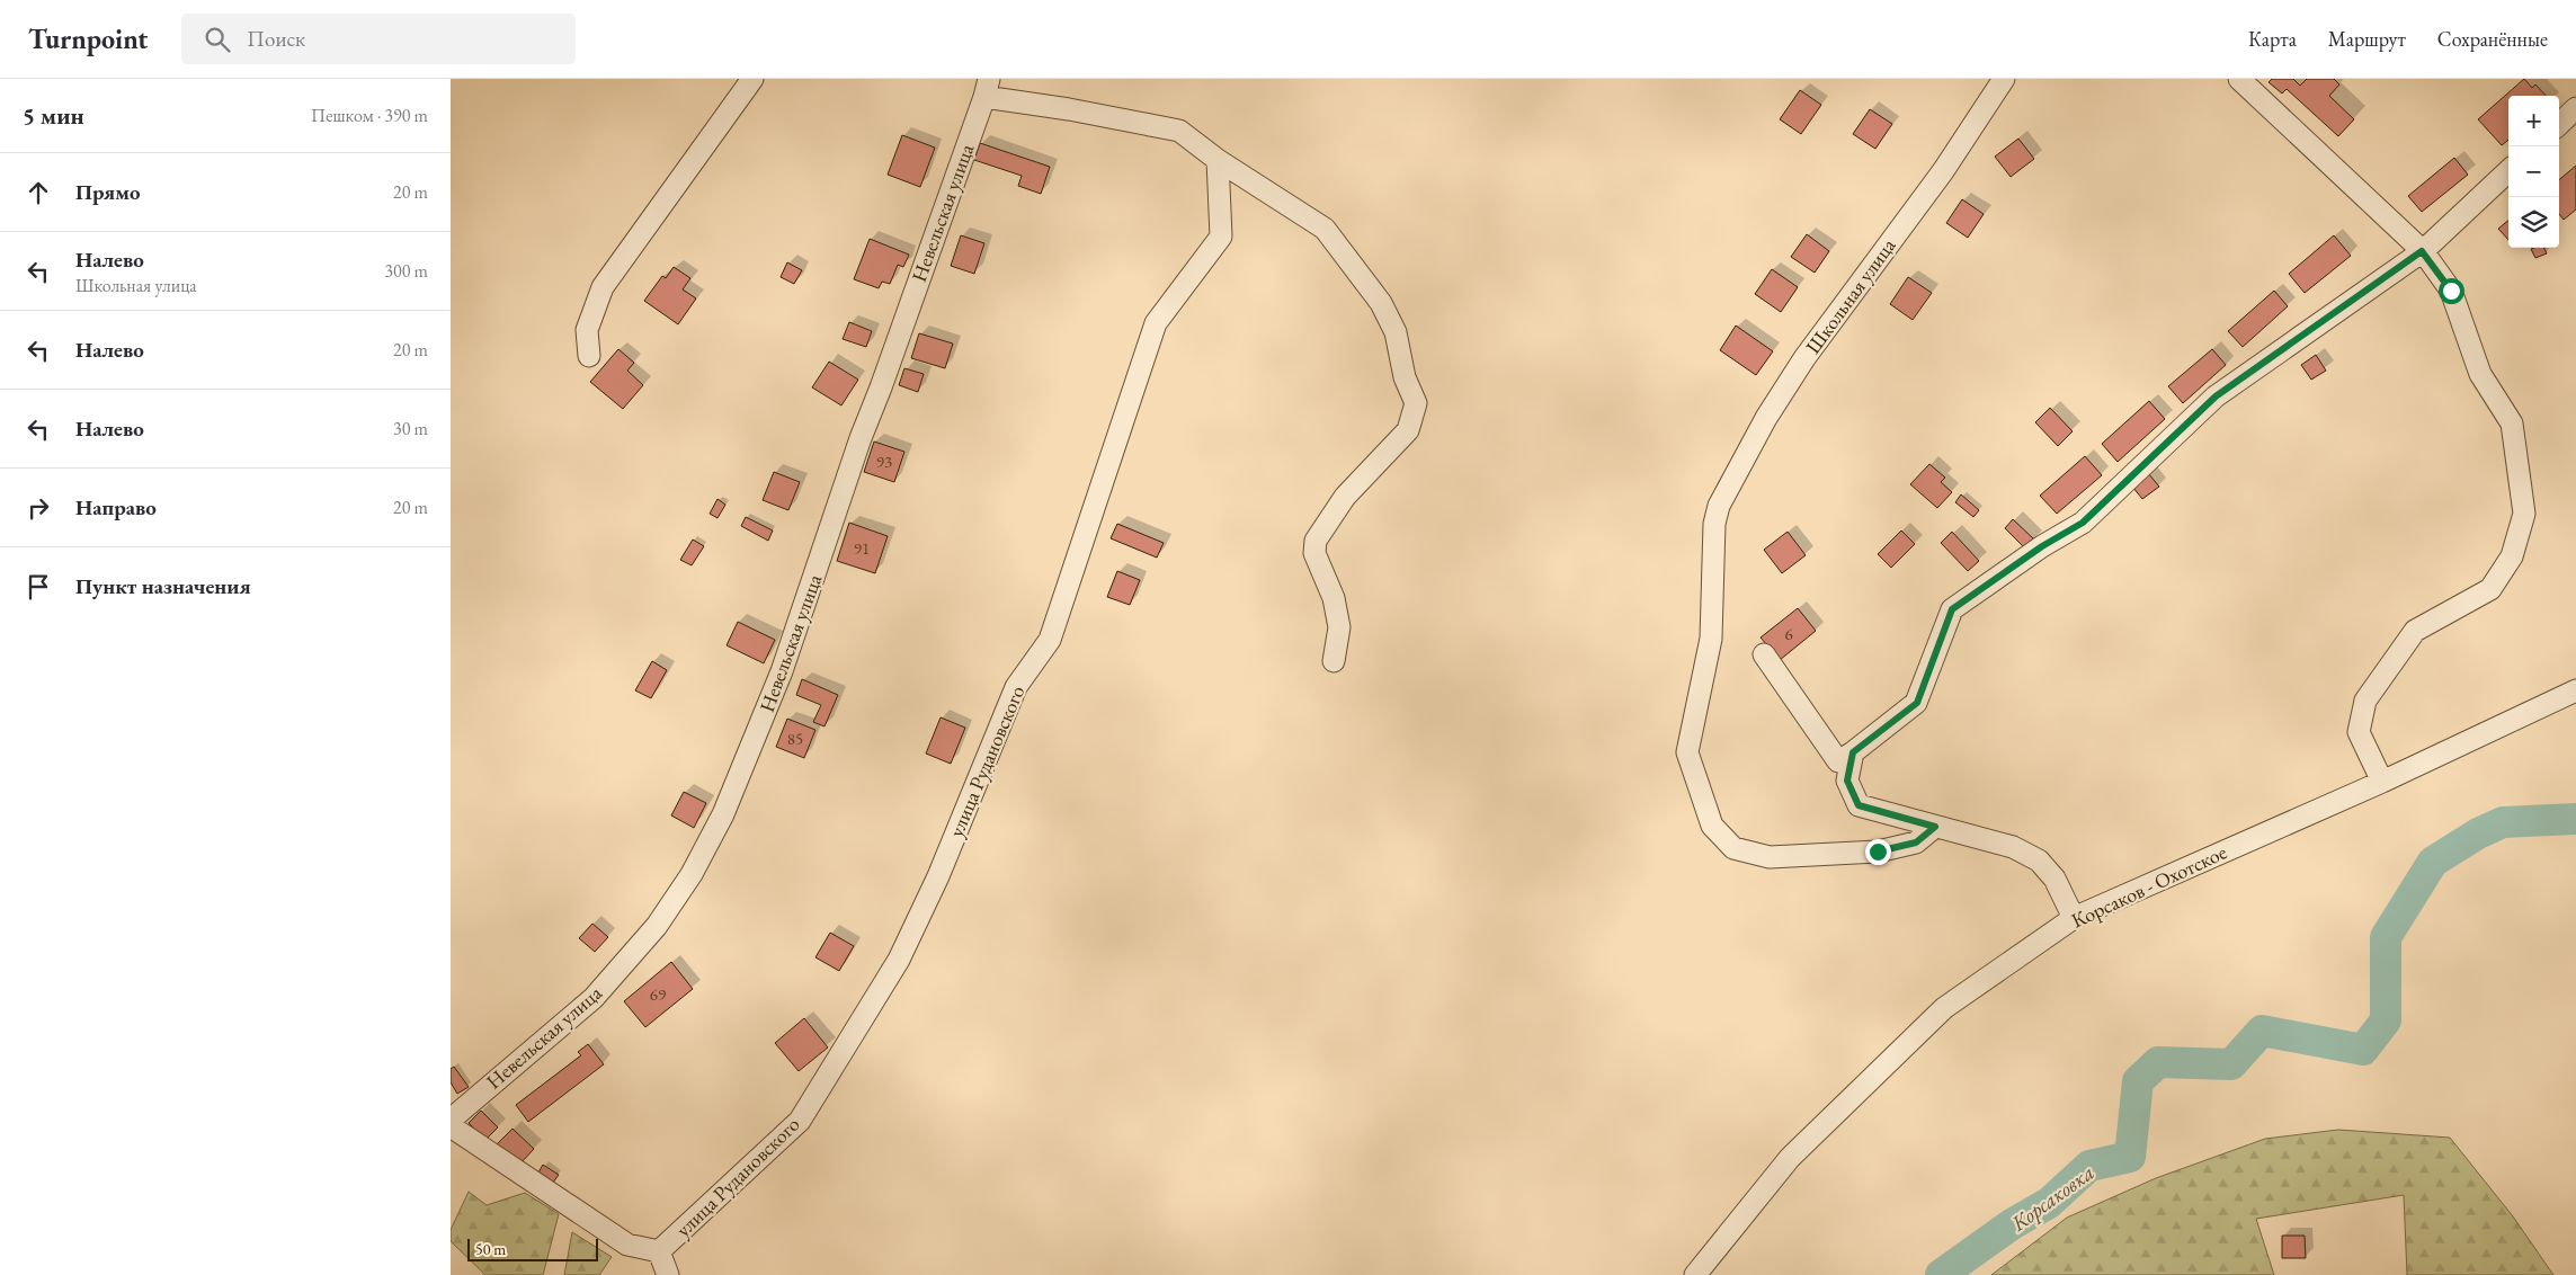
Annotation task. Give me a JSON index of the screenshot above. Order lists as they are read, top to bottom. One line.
{"streets":{"street":["Невельская улица","Школьная улица","улица Рудановского","Корсаков - Охотское"]},"water":["Корсаковка"],"house_numbers":["93","91","6","85","69"],"scale_bar":"50 m","page":{"header":"Turnpoint","search":"Поиск","nav":["Карта","Маршрут","Сохранённые"],"heading":["5 мин","Пешком · 390 m"],"map_buttons":["+","−"],"list":[["Прямо","20 m"],["Налево","Школьная улица","300 m"],["Налево","20 m"],["Налево","30 m"],["Направо","20 m"],"Пункт назначения"],"scale":"50 m"}}
